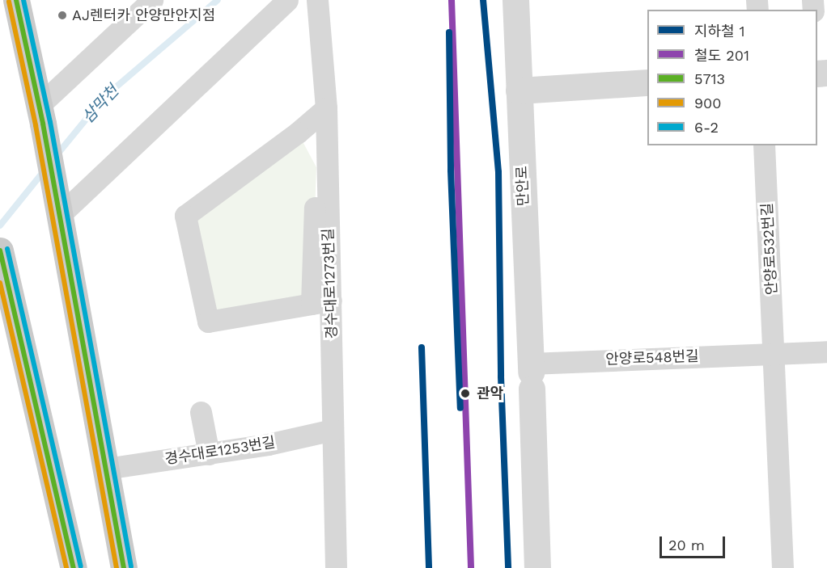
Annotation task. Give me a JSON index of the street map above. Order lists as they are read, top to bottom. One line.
{"streets":{"street":["만안로","안양로532번길","경수대로1273번길","안양로548번길","경수대로1253번길"]},"crossings":[["만안로","안양로548번길"],["안양로532번길","안양로548번길"],["경수대로1273번길","경수대로1253번길"]],"water":["삼막천"],"places":["AJ렌터카 안양만안지점","관악"],"lines":["metro line 1","rail line 201","transit line 5713","transit line 6-2","transit line 900"],"legend":["지하철 1","철도 201","5713","900","6-2"],"scale_bar":"20 m"}
